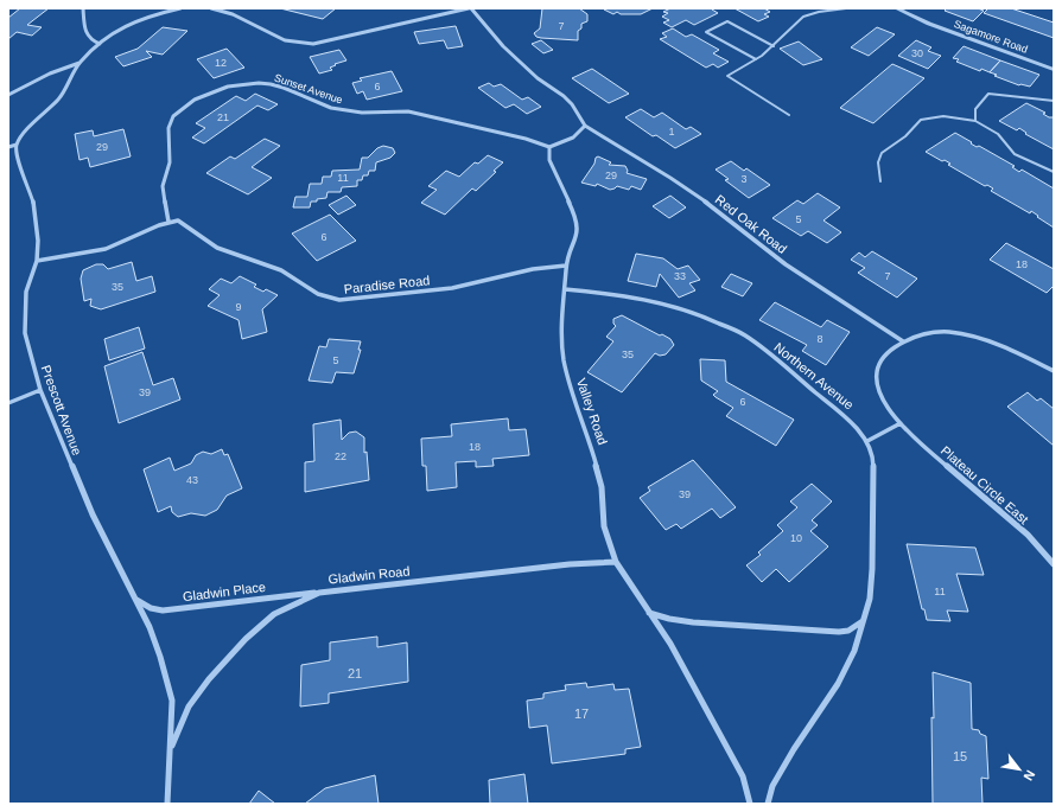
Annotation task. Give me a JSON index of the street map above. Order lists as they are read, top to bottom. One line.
{"streets":{"street":["Sagamore Road","Sunset Avenue","Red Oak Road","Paradise Road","Northern Avenue","Prescott Avenue","Valley Road","Plateau Circle East","Gladwin Road","Gladwin Place"]},"crossings":[["Sunset Avenue","Paradise Road"],["Sunset Avenue","Valley Road"],["Red Oak Road","Plateau Circle East"],["Paradise Road","Valley Road"],["Northern Avenue","Valley Road"],["Prescott Avenue","Gladwin Road"],["Prescott Avenue","Gladwin Place"],["Valley Road","Gladwin Road"],["Gladwin Road","Gladwin Place"]],"house_numbers":["7","30","12","6","21","1","29","29","11","3","5","6","18","33","7","35","9","8","35","5","39","6","18","22","43","39","10","11","21","17","15"],"north":"bottom right"}
